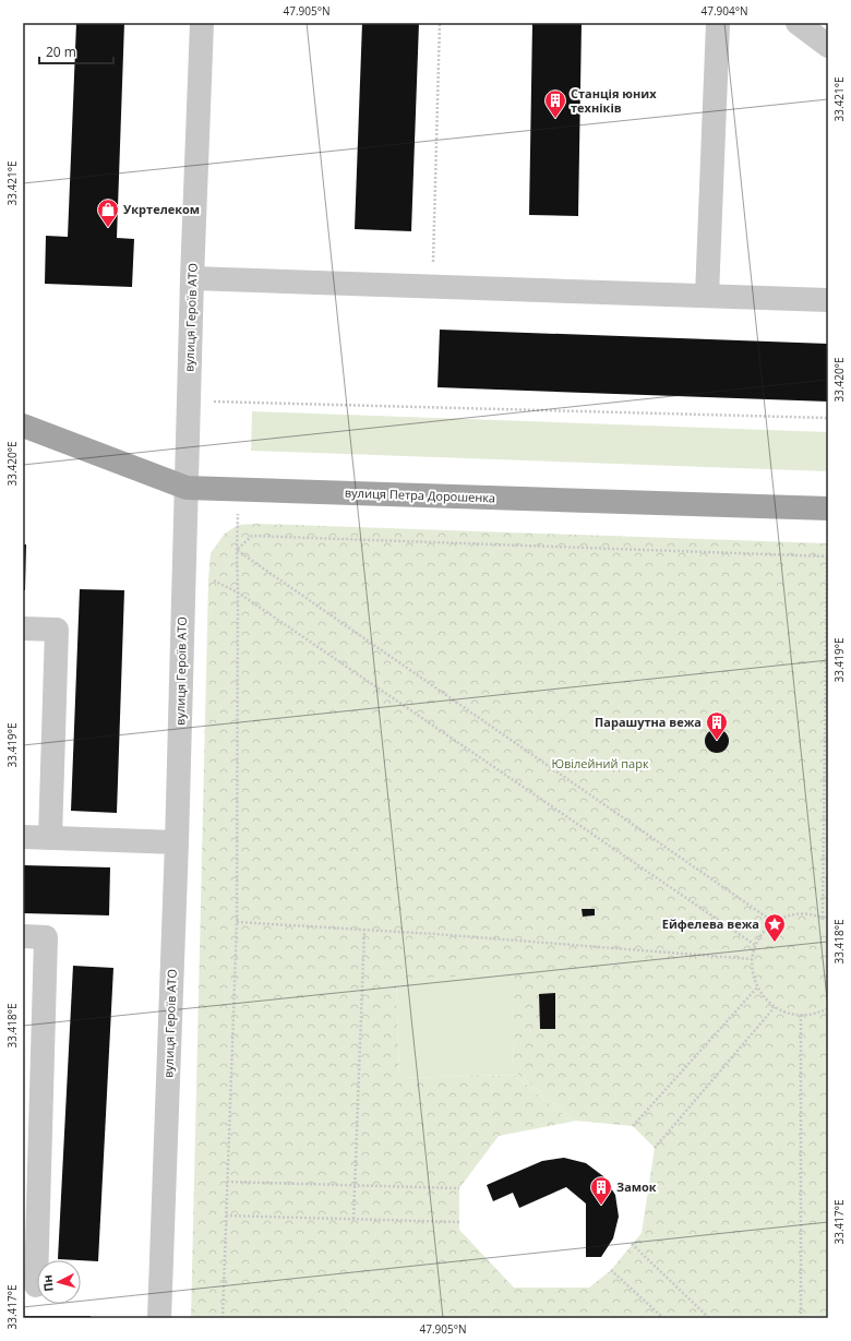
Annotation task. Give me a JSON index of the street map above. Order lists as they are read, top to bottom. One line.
{"streets":{"main road":["вулиця Петра Дорошенка"],"street":["вулиця Героїв АТО"]},"crossings":[["вулиця Героїв АТО","вулиця Петра Дорошенка"]],"parks":["Ювілейний парк"],"places":{"building":["Станція юних техніків","Парашутна вежа","Замок"],"shop":["Укртелеком"],"place":["Ейфелева вежа"]},"scale_bar":"20 m","north":"left","coordinates":["47.905°N","47.904°N","33.421°E","33.420°E","33.419°E","33.418°E","33.417°E"]}
